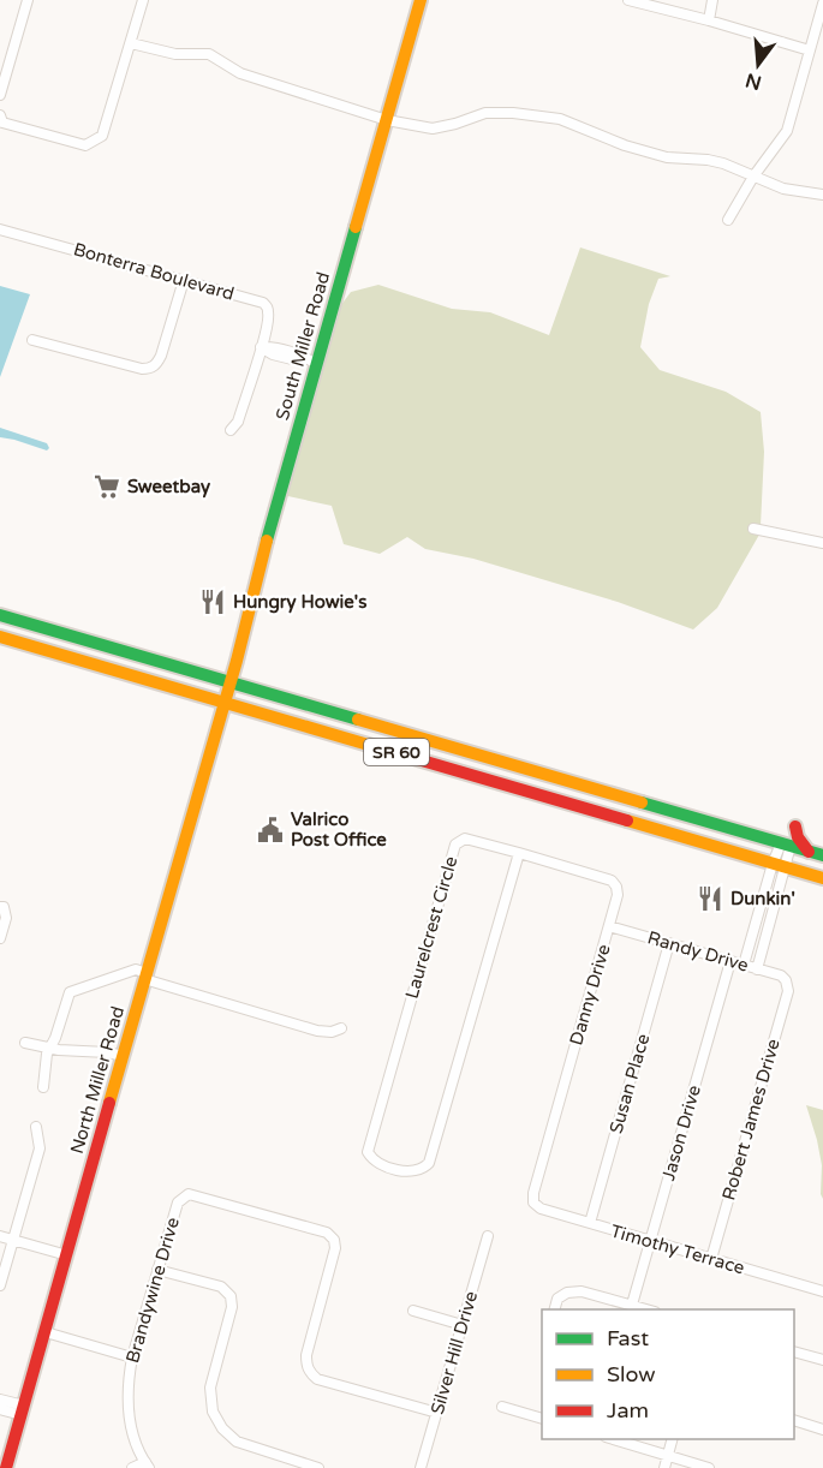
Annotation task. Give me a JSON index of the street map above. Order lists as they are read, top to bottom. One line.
{"streets":{"main road":["South Miller Road","SR 60","North Miller Road"],"street":["Bonterra Boulevard","Laurelcrest Circle","Randy Drive","Danny Drive","Susan Place","Robert James Drive","Jason Drive","Timothy Terrace","Brandywine Drive","Silver Hill Drive"]},"crossings":[["South Miller Road","SR 60"],["South Miller Road","North Miller Road"],["SR 60","North Miller Road"],["Laurelcrest Circle","Danny Drive"],["Randy Drive","Danny Drive"],["Randy Drive","Susan Place"],["Randy Drive","Robert James Drive"],["Randy Drive","Jason Drive"],["Danny Drive","Timothy Terrace"],["Susan Place","Timothy Terrace"],["Robert James Drive","Timothy Terrace"],["Jason Drive","Timothy Terrace"],["Brandywine Drive","Silver Hill Drive"]],"places":{"supermarket":["Sweetbay"],"restaurant":["Hungry Howie's","Dunkin'"],"public building":["Valrico Post Office"]},"legend":["Fast","Slow","Jam"],"north":"bottom"}
